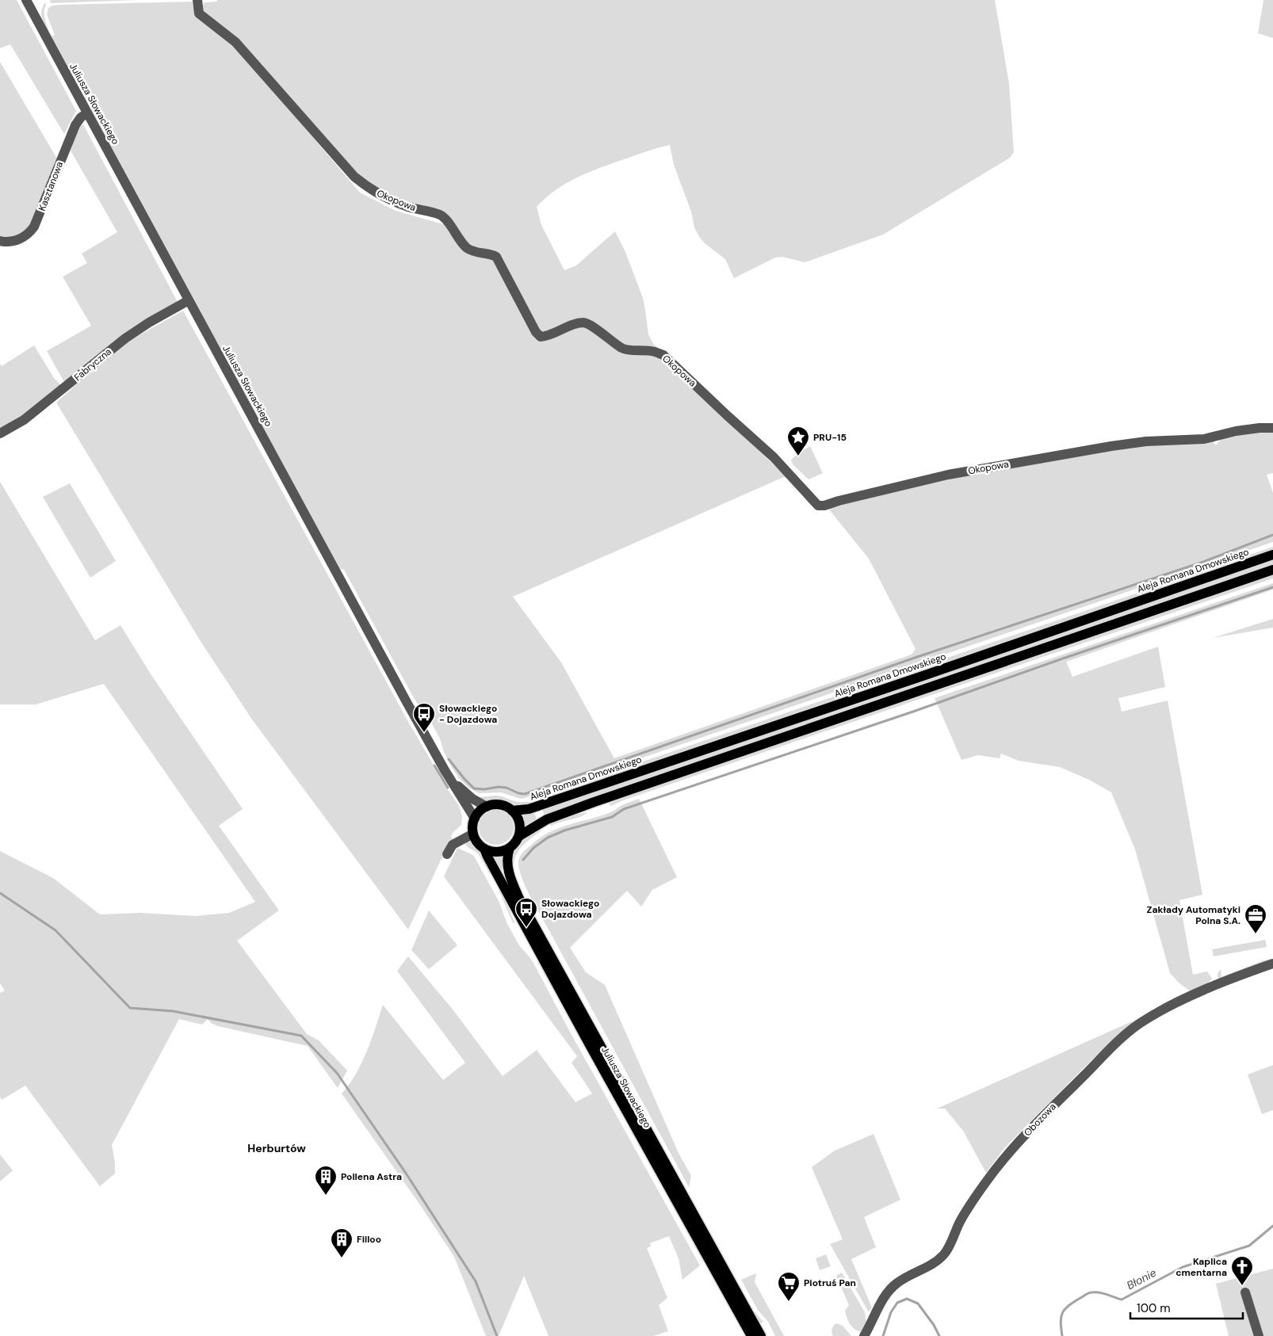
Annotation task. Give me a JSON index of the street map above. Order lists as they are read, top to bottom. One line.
{"streets":{"main road":["Juliusza Słowackiego","Aleja Romana Dmowskiego"],"street":["Kasztanowa","Okopowa","Fabryczna","Obozowa"]},"crossings":[["Juliusza Słowackiego","Kasztanowa"],["Juliusza Słowackiego","Fabryczna"],["Juliusza Słowackiego","Aleja Romana Dmowskiego"]],"districts":["Herburtów"],"water":["Błonie"],"places":{"place":["PRU-15"],"bus stop":["Słowackiego - Dojazdowa","Słowackiego Dojazdowa"],"office":["Zakłady Automatyki Polna S.A."],"building":["Pollena Astra","Filloo"],"church":["Kaplica cmentarna"],"supermarket":["Piotruś Pan"]},"scale_bar":"100 m"}
